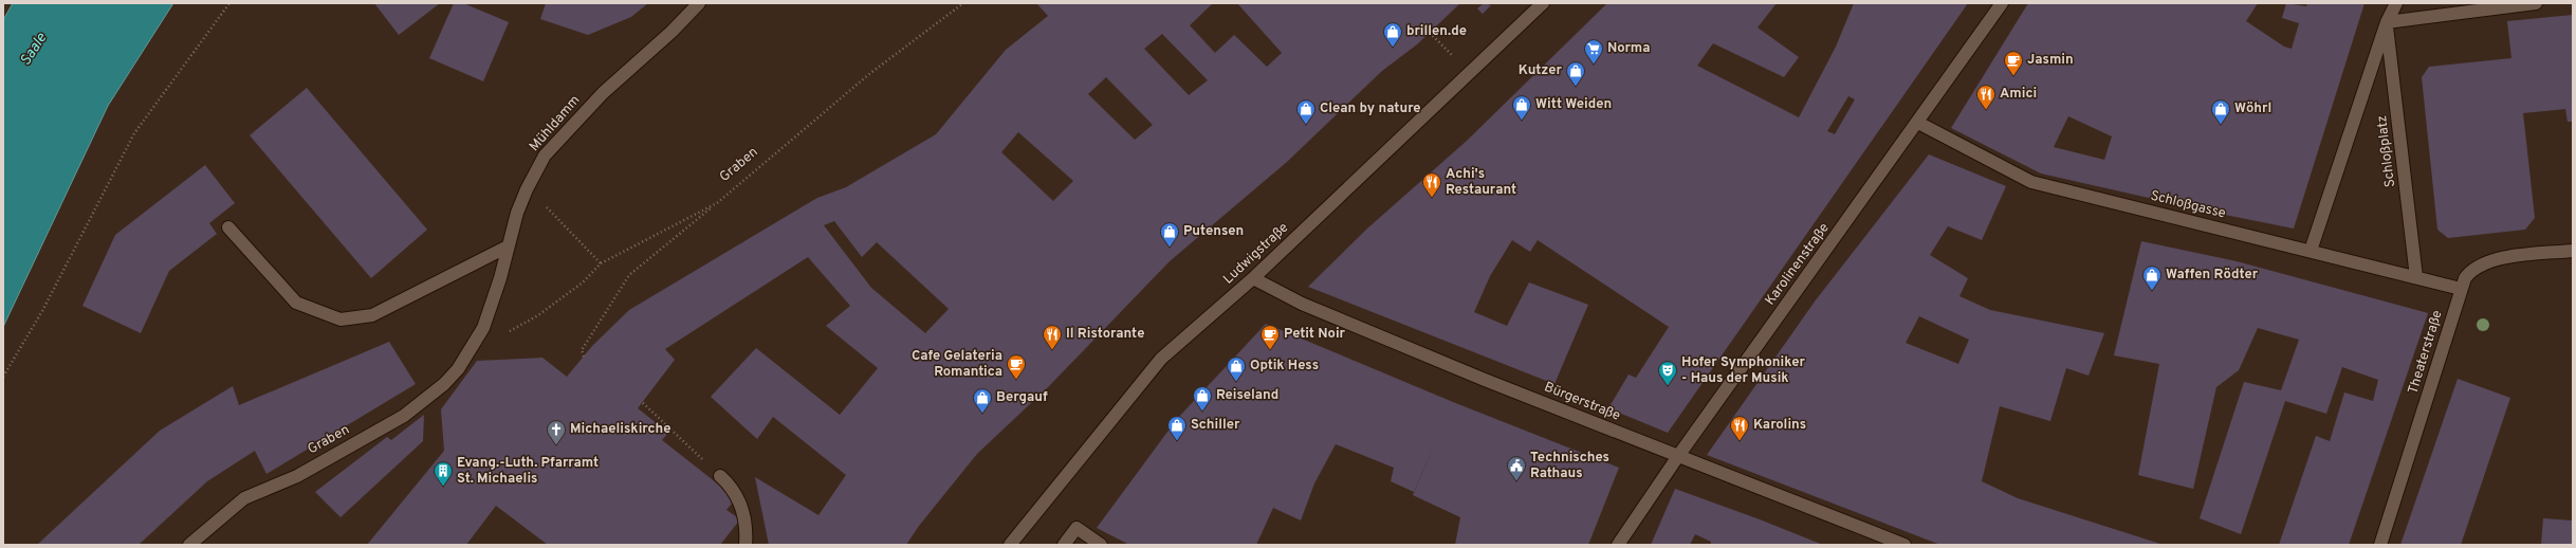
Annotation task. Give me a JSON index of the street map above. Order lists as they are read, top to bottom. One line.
{"streets":{"street":["Mühldamm","Schloßplatz","Graben","Schloßgasse","Ludwigstraße","Karolinenstraße","Theaterstraße","Bürgerstraße"]},"crossings":[["Mühldamm","Graben"],["Schloßplatz","Schloßgasse"],["Schloßgasse","Karolinenstraße"],["Schloßgasse","Theaterstraße"],["Ludwigstraße","Bürgerstraße"],["Karolinenstraße","Bürgerstraße"]],"water":["Saale"],"places":{"shop":["brillen.de","Kutzer","Witt Weiden","Clean by nature","Wöhrl","Putensen","Waffen Rödter","Optik Hess","Reiseland","Bergauf","Schiller"],"supermarket":["Norma"],"cafe":["Jasmin","Petit Noir","Cafe Gelateria Romantica"],"restaurant":["Amici","Achi's Restaurant","Il Ristorante","Karolins"],"theatre":["Hofer Symphoniker - Haus der Musik"],"church":["Michaeliskirche"],"public building":["Technisches Rathaus"],"building":["Evang.-Luth. Pfarramt St. Michaelis"]}}
